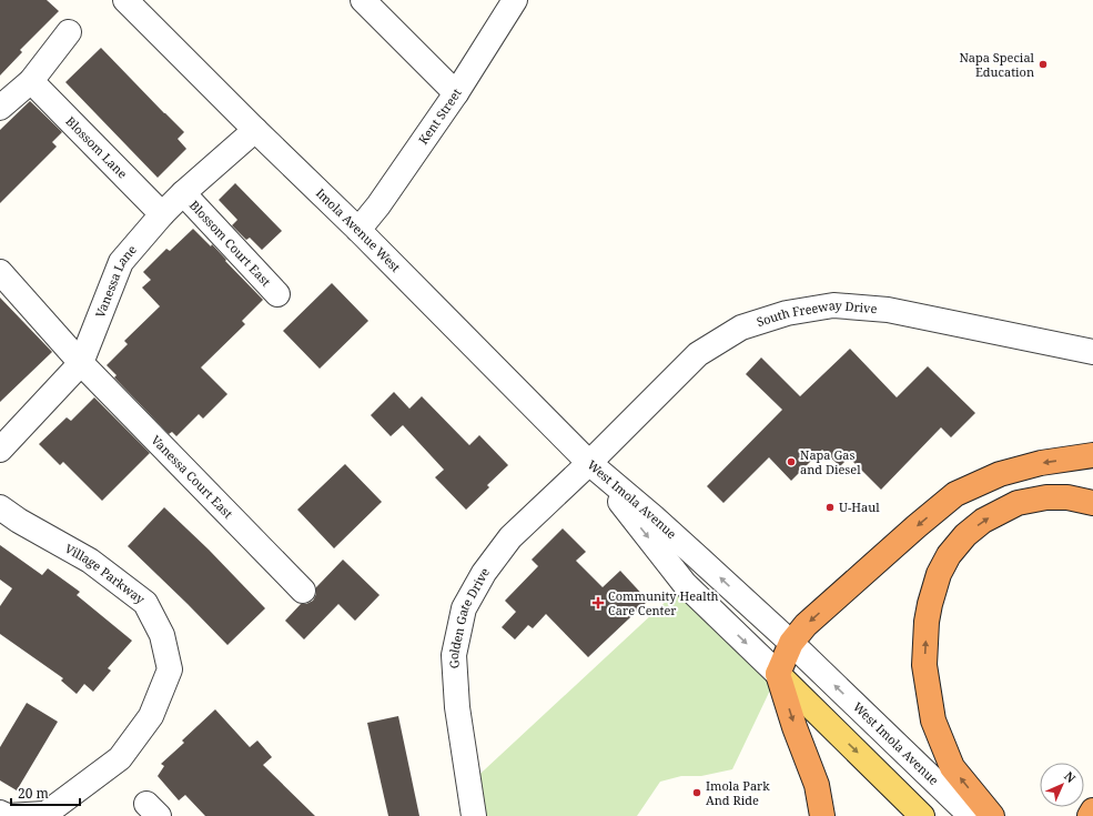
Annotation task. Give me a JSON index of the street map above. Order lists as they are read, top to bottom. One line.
{"streets":{"main road":["West Imola Avenue"],"street":["Kent Street","Blossom Lane","Imola Avenue West","Blossom Court East","Vanessa Lane","South Freeway Drive","Vanessa Court East","Village Parkway","Golden Gate Drive"]},"crossings":[["Kent Street","Imola Avenue West"],["Blossom Lane","Vanessa Lane"],["Imola Avenue West","Vanessa Lane"],["Imola Avenue West","South Freeway Drive"],["Imola Avenue West","West Imola Avenue"],["Imola Avenue West","Golden Gate Drive"],["Blossom Court East","Vanessa Lane"],["Vanessa Lane","Vanessa Court East"],["South Freeway Drive","West Imola Avenue"],["South Freeway Drive","Golden Gate Drive"],["West Imola Avenue","Golden Gate Drive"]],"places":{"other":["Napa Special Education","Napa Gas and Diesel","U-Haul","Imola Park And Ride"],"health":["Community Health Care Center"]},"scale_bar":"20 m","north":"top right"}
